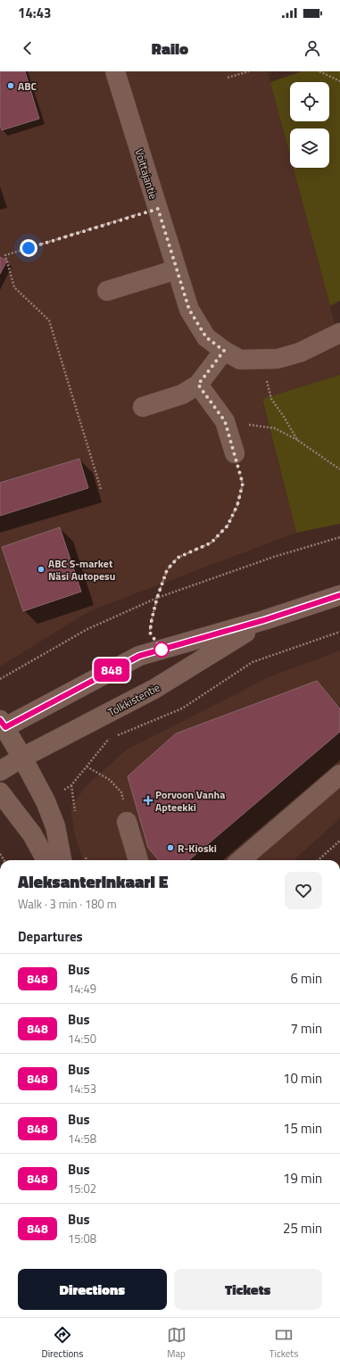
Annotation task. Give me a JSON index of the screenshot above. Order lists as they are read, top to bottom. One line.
{"streets":{"street":["Voittajantie","Tolkkistentie"]},"places":{"other":["ABC","ABC S-market Näsi Autopesu","R-Kioski"],"health":["Porvoon Vanha Apteekki"]},"lines":["bus line 848"],"page":{"status":"14:43","header":"Railo","on_map":"848","heading":[["Aleksanterinkaari E","Walk · 3 min · 180 m"],"Departures"],"list":[{"mark":"848","name":"Bus","note":"14:49","value":"6 min"},{"mark":"848","name":"Bus","note":"14:50","value":"7 min"},{"mark":"848","name":"Bus","note":"14:53","value":"10 min"},{"mark":"848","name":"Bus","note":"14:58","value":"15 min"},{"mark":"848","name":"Bus","note":"15:02","value":"19 min"},{"mark":"848","name":"Bus","note":"15:08","value":"25 min"}],"buttons":["Directions","Tickets"],"tabs":["Directions","Map","Tickets"]}}
